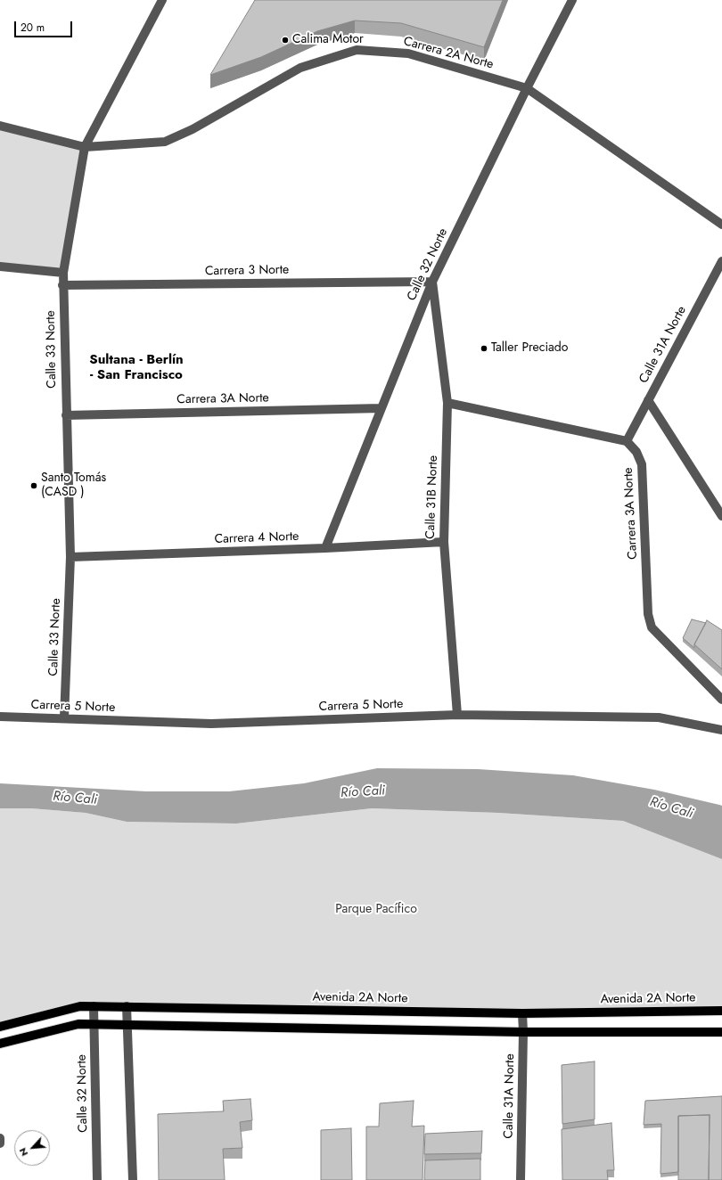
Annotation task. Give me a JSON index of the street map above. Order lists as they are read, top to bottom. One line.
{"streets":{"main road":["Avenida 2A Norte"],"street":["Carrera 2A Norte","Calle 32 Norte","Carrera 3 Norte","Calle 31A Norte","Calle 33 Norte","Carrera 3A Norte","Calle 31B Norte","Carrera 4 Norte","Carrera 5 Norte"]},"crossings":[["Carrera 2A Norte","Calle 32 Norte"],["Carrera 2A Norte","Calle 33 Norte"],["Calle 32 Norte","Carrera 3 Norte"],["Calle 32 Norte","Carrera 3A Norte"],["Calle 32 Norte","Calle 31B Norte"],["Calle 32 Norte","Carrera 4 Norte"],["Calle 32 Norte","Avenida 2A Norte"],["Carrera 3 Norte","Calle 33 Norte"],["Carrera 3 Norte","Calle 31B Norte"],["Calle 31A Norte","Carrera 3A Norte"],["Calle 31A Norte","Avenida 2A Norte"],["Calle 33 Norte","Carrera 3A Norte"],["Calle 33 Norte","Carrera 4 Norte"],["Calle 33 Norte","Carrera 5 Norte"],["Calle 31B Norte","Carrera 4 Norte"],["Calle 31B Norte","Carrera 5 Norte"]],"districts":["Sultana - Berlín - San Francisco"],"water":["Río Cali"],"parks":["Parque Pacífico"],"places":["Calima Motor","Taller Preciado","Santo Tomás (CASD )"],"scale_bar":"20 m","north":"bottom left"}
